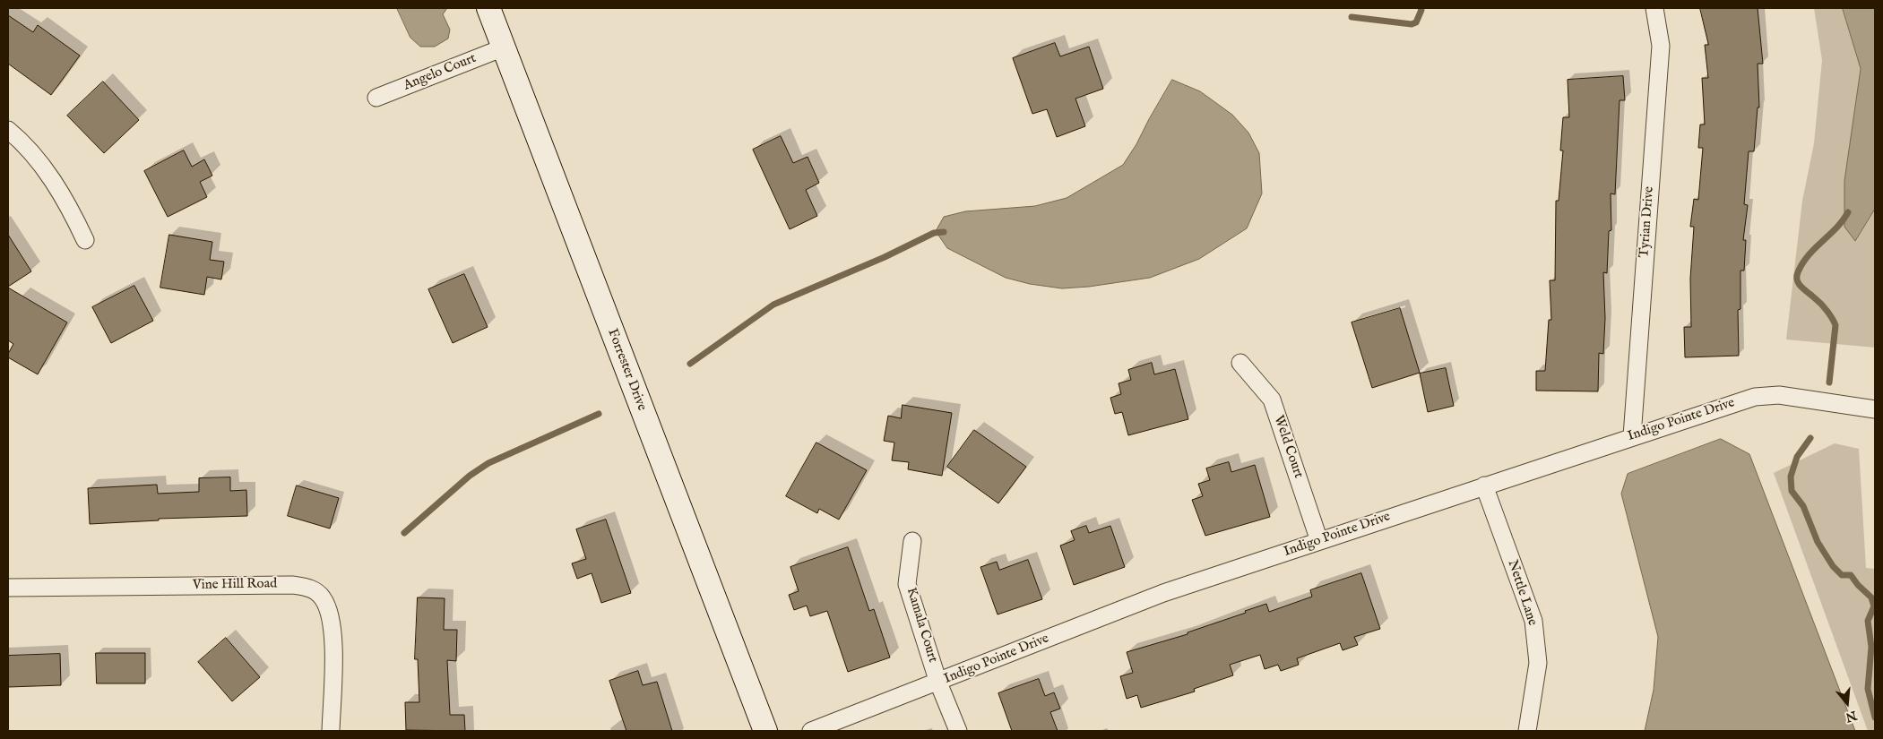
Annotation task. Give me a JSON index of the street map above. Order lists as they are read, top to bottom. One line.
{"streets":{"street":["Angelo Court","Tyrian Drive","Forrester Drive","Indigo Pointe Drive","Weld Court","Vine Hill Road","Nettle Lane","Kamala Court"]},"crossings":[["Angelo Court","Forrester Drive"],["Tyrian Drive","Indigo Pointe Drive"],["Indigo Pointe Drive","Weld Court"],["Indigo Pointe Drive","Nettle Lane"],["Indigo Pointe Drive","Kamala Court"]],"north":"bottom"}
